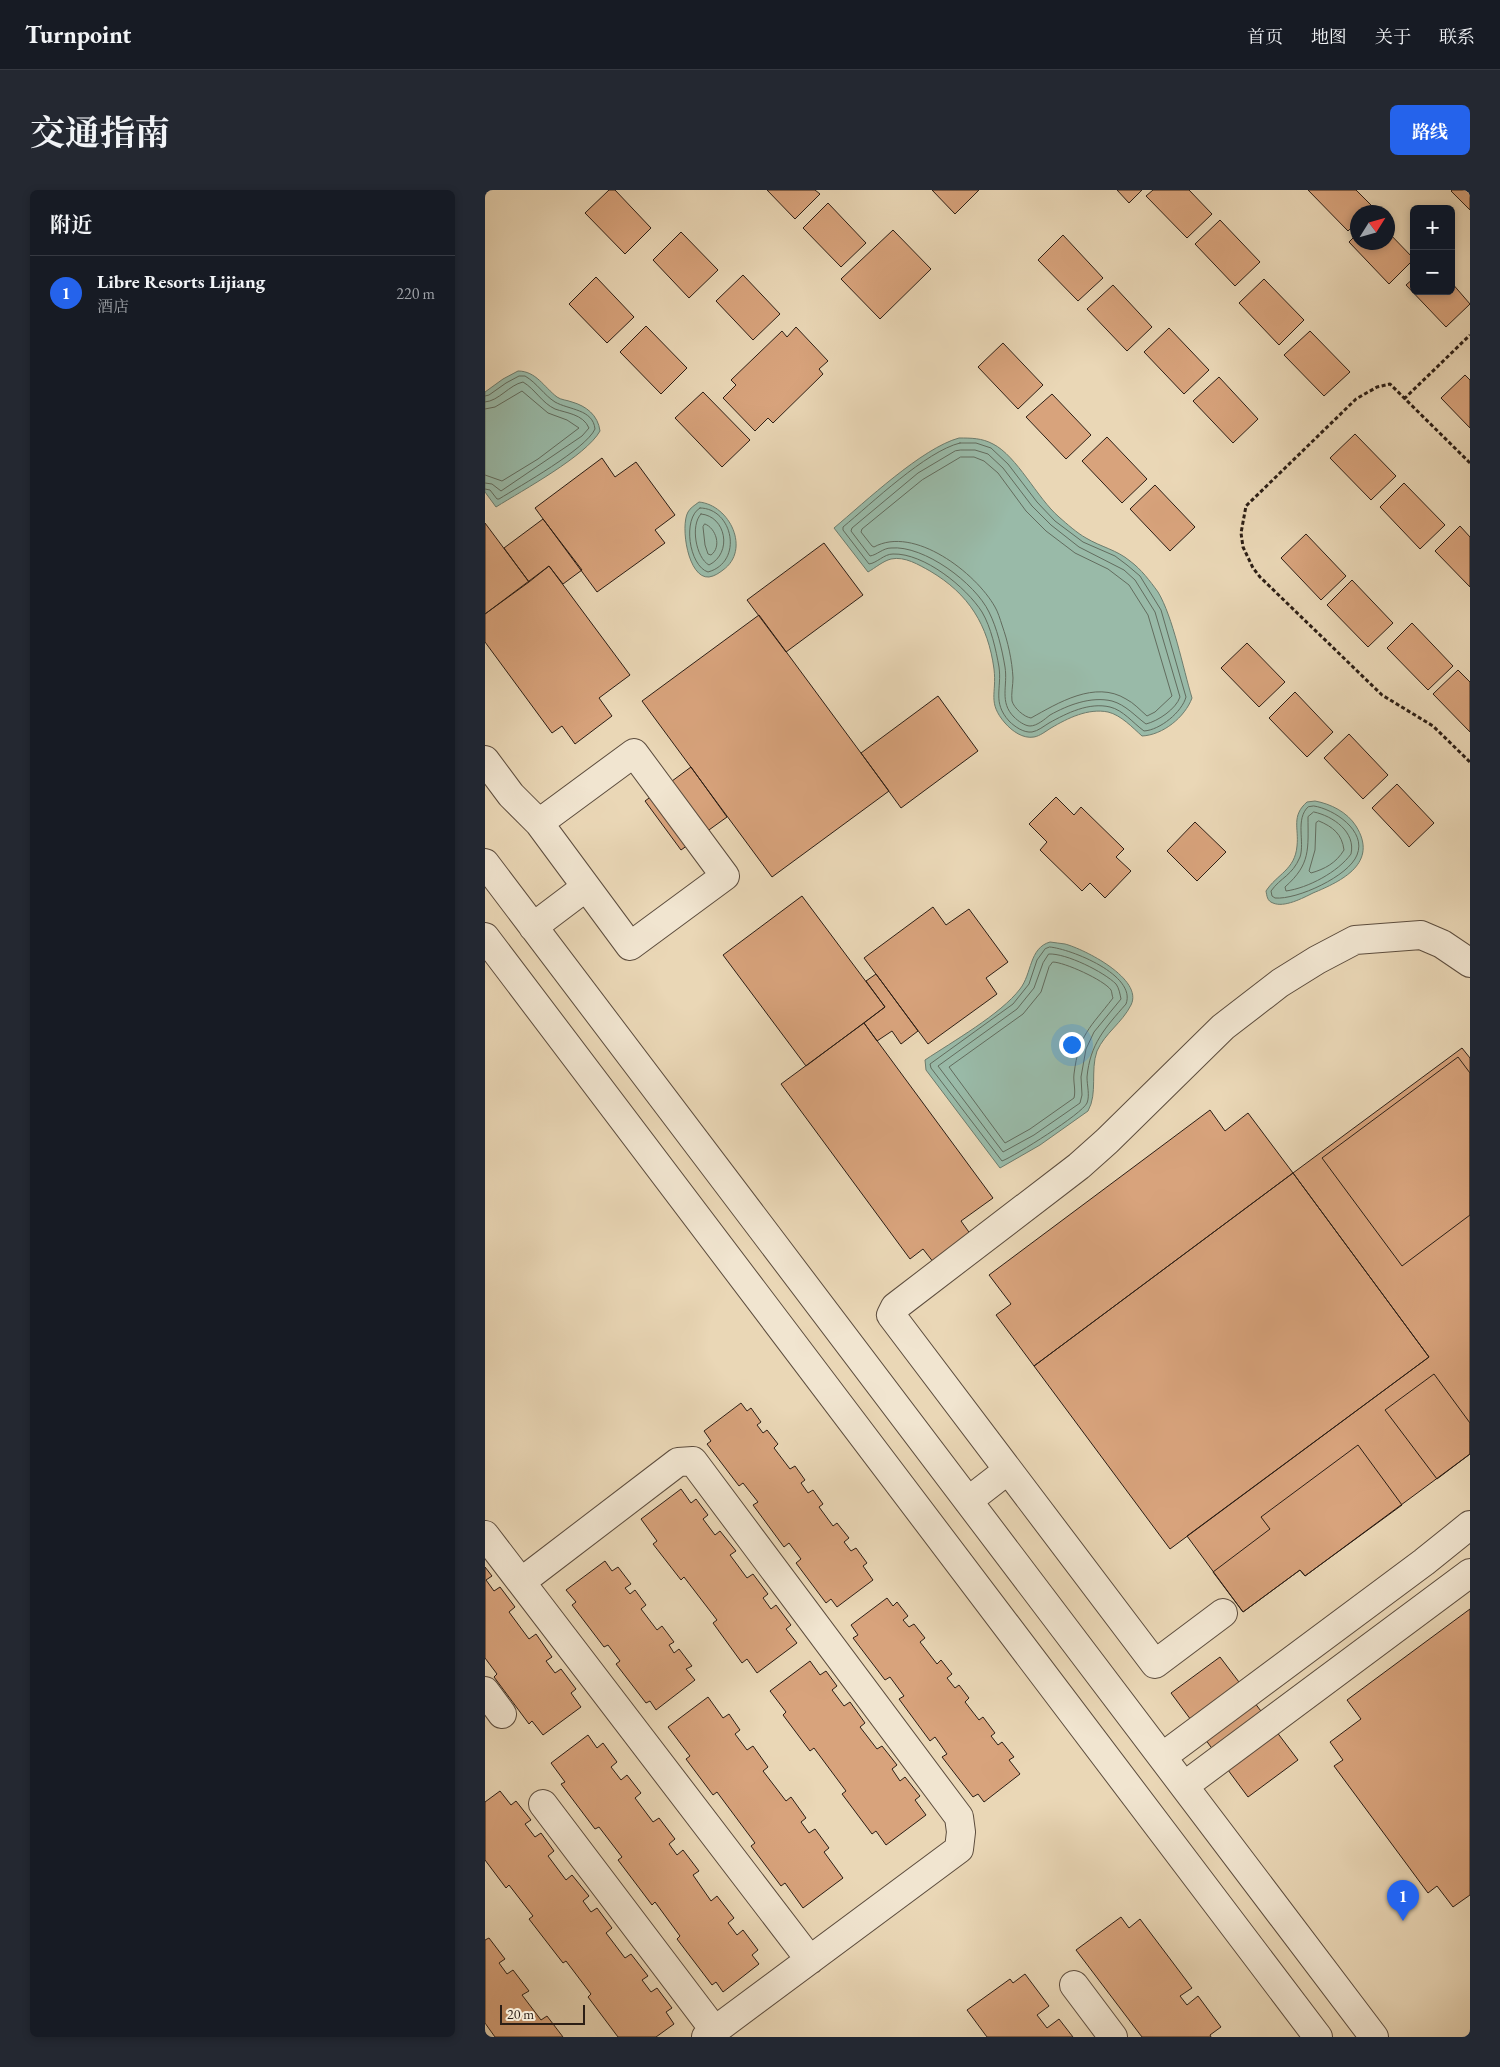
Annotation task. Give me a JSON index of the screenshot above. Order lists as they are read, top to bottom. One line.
{"scale_bar":"20 m","north":"top right","page":{"header":"Turnpoint","nav":["首页","地图","关于","联系"],"title":"交通指南","buttons":"路线","heading":"附近","map_buttons":["+","−"],"list":[{"mark":"1","name":"Libre Resorts Lijiang","note":"酒店","value":"220 m"}],"pins":"1","scale":"20 m"}}
